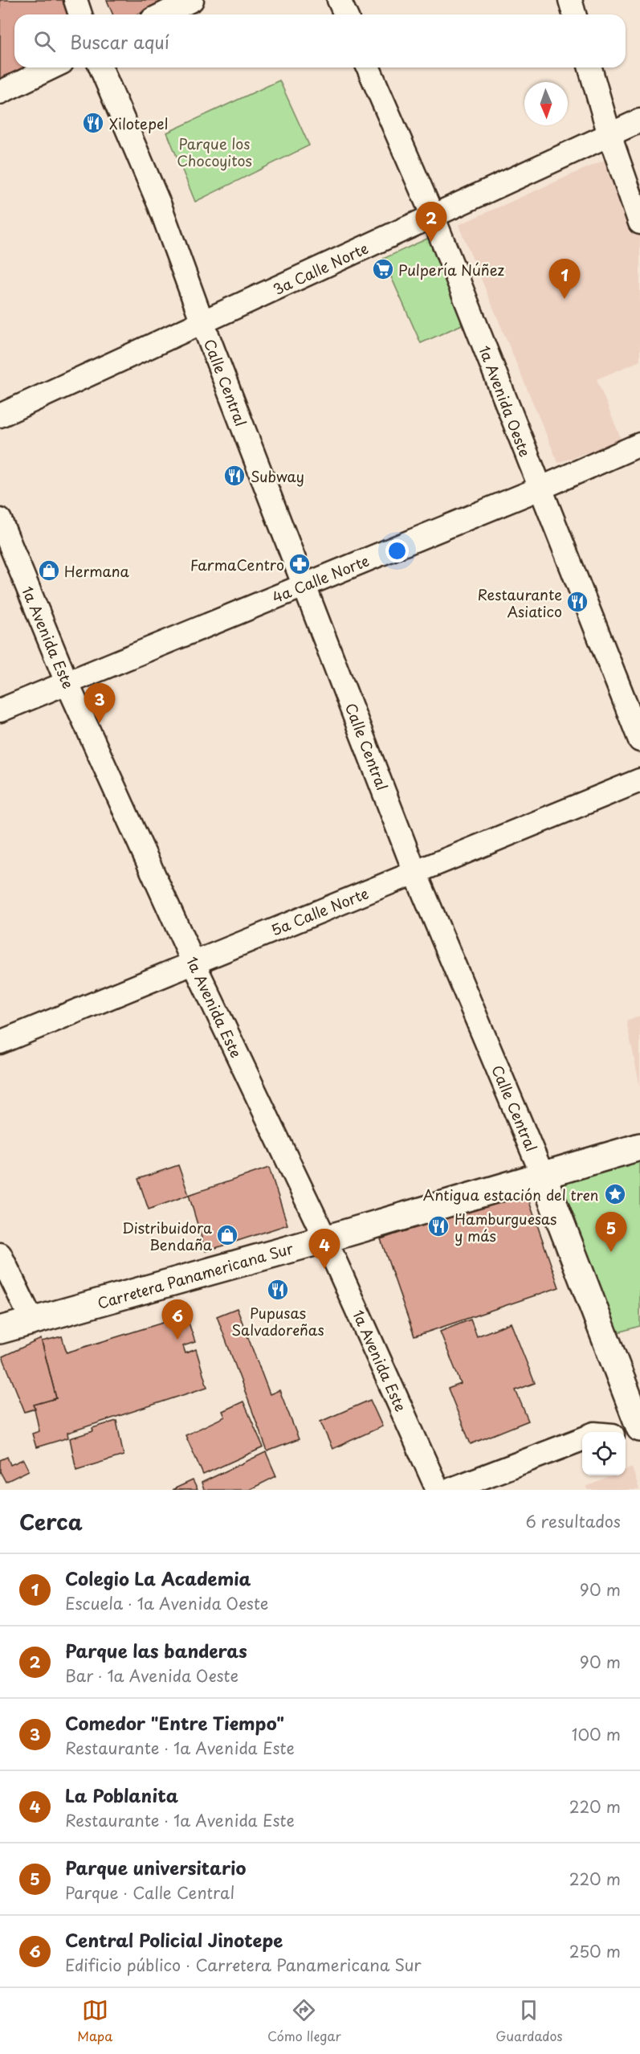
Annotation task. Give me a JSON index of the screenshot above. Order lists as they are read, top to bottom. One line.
{"streets":{"main road":["Calle Central","Carretera Panamericana Sur"],"street":["3a Calle Norte","1a Avenida Oeste","4a Calle Norte","1a Avenida Este","5a Calle Norte"]},"crossings":[["3a Calle Norte","Calle Central"],["3a Calle Norte","1a Avenida Oeste"],["Calle Central","4a Calle Norte"],["Calle Central","5a Calle Norte"],["Calle Central","Carretera Panamericana Sur"],["1a Avenida Oeste","4a Calle Norte"],["4a Calle Norte","1a Avenida Este"],["1a Avenida Este","5a Calle Norte"],["1a Avenida Este","Carretera Panamericana Sur"]],"parks":["Parque los Chocoyitos"],"places":{"restaurant":["Xilotepel","Subway","Restaurante Asiatico","Hamburguesas y más","Pupusas Salvadoreñas"],"supermarket":["Pulpería Núñez"],"pharmacy":["FarmaCentro"],"shop":["Hermana","Distribuidora Bendaña"],"place":["Antigua estación del tren"]},"north":"bottom","page":{"search":"Buscar aquí","pins":["2","1","3","5","4","6"],"heading":["Cerca","6 resultados"],"list":[{"mark":"1","name":"Colegio La Academia","note":"Escuela · 1a Avenida Oeste","value":"90 m"},{"mark":"2","name":"Parque las banderas","note":"Bar · 1a Avenida Oeste","value":"90 m"},{"mark":"3","name":"Comedor \"Entre Tiempo\"","note":"Restaurante · 1a Avenida Este","value":"100 m"},{"mark":"4","name":"La Poblanita","note":"Restaurante · 1a Avenida Este","value":"220 m"},{"mark":"5","name":"Parque universitario","note":"Parque · Calle Central","value":"220 m"},{"mark":"6","name":"Central Policial Jinotepe","note":"Edificio público · Carretera Panamericana Sur","value":"250 m"}],"nav":["Mapa","Cómo llegar","Guardados"]}}
